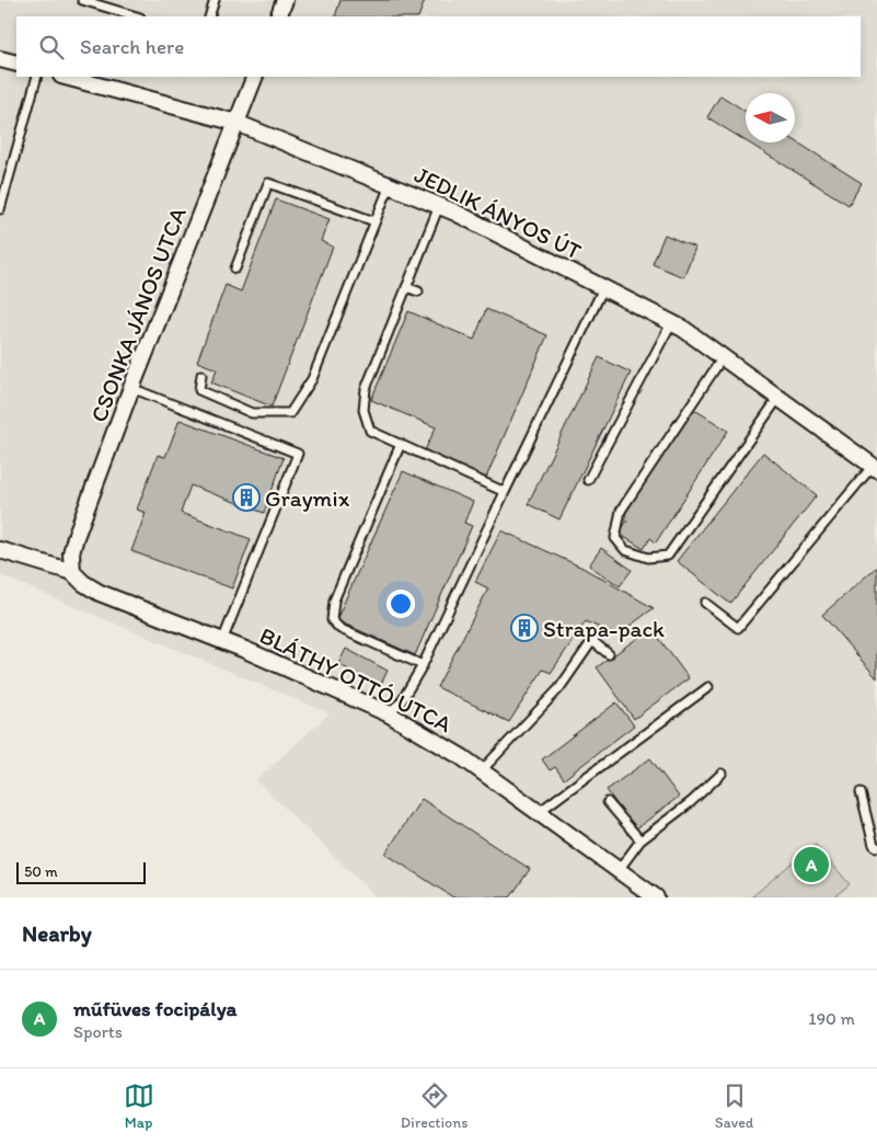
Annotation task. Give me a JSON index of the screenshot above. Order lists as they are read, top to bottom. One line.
{"streets":{"street":["JEDLIK ÁNYOS ÚT","CSONKA JÁNOS UTCA","BLÁTHY OTTÓ UTCA"]},"crossings":[["JEDLIK ÁNYOS ÚT","CSONKA JÁNOS UTCA"],["CSONKA JÁNOS UTCA","BLÁTHY OTTÓ UTCA"]],"places":{"building":["Graymix","Strapa-pack"]},"scale_bar":"50 m","north":"left","page":{"search":"Search here","pins":"A","scale":"50 m","heading":"Nearby","list":[{"mark":"A","name":"műfüves focipálya","note":"Sports","value":"190 m"}],"nav":["Map","Directions","Saved"]}}
